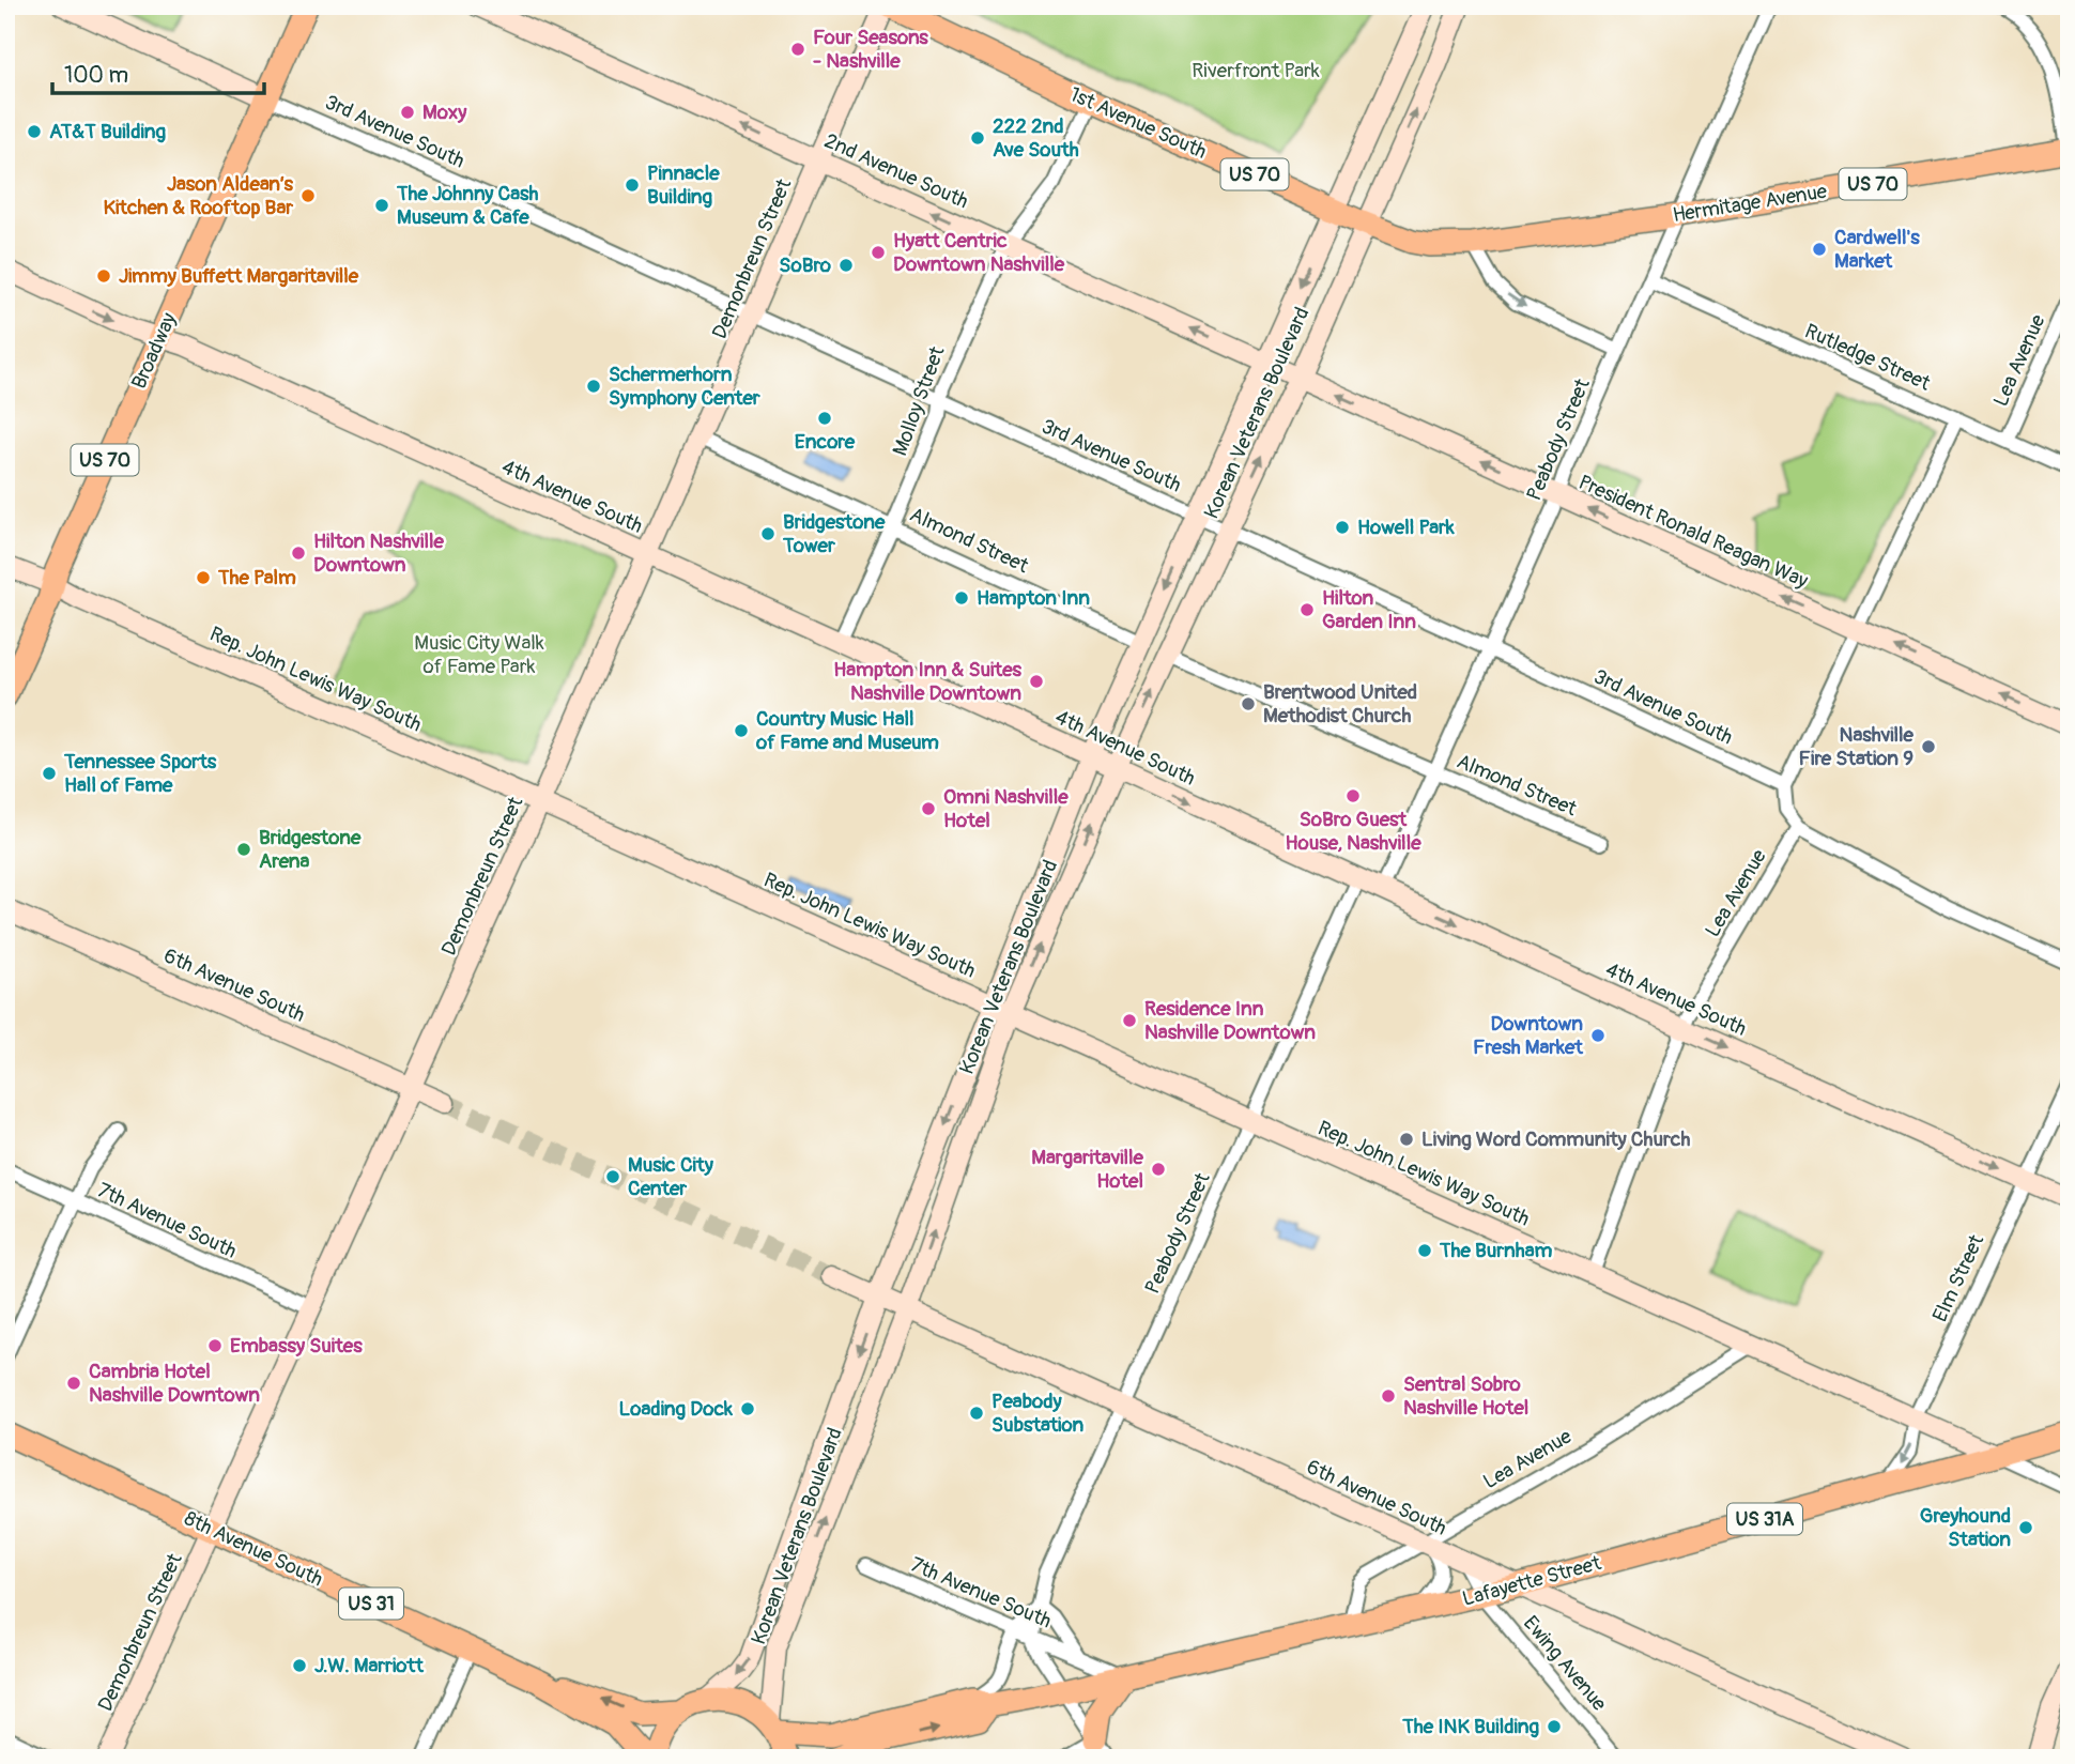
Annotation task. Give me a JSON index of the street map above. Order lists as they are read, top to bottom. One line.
{"streets":{"main road":["1st Avenue South","US 70","Hermitage Avenue","Broadway","US 31A","8th Avenue South","Lafayette Street","US 31"],"street":["3rd Avenue South","2nd Avenue South","Demonbreun Street","Rutledge Street","Lea Avenue","Molloy Street","Korean Veterans Boulevard","Peabody Street","4th Avenue South","President Ronald Reagan Way","Almond Street","Rep. John Lewis Way South","6th Avenue South","7th Avenue South","Elm Street","Ewing Avenue"]},"crossings":[["1st Avenue South","Hermitage Avenue"],["1st Avenue South","Demonbreun Street"],["1st Avenue South","Molloy Street"],["1st Avenue South","Korean Veterans Boulevard"],["3rd Avenue South","Demonbreun Street"],["3rd Avenue South","Broadway"],["3rd Avenue South","Molloy Street"],["3rd Avenue South","Korean Veterans Boulevard"],["3rd Avenue South","Peabody Street"],["2nd Avenue South","Demonbreun Street"],["2nd Avenue South","Molloy Street"],["2nd Avenue South","Korean Veterans Boulevard"],["2nd Avenue South","President Ronald Reagan Way"],["Hermitage Avenue","Peabody Street"],["Demonbreun Street","4th Avenue South"],["Demonbreun Street","Almond Street"],["Demonbreun Street","Rep. John Lewis Way South"],["Demonbreun Street","6th Avenue South"],["Demonbreun Street","7th Avenue South"],["Demonbreun Street","8th Avenue South"],["Broadway","4th Avenue South"],["Broadway","Rep. John Lewis Way South"],["Rutledge Street","Lea Avenue"],["Rutledge Street","Peabody Street"],["Lea Avenue","4th Avenue South"],["Lea Avenue","Rep. John Lewis Way South"],["Lea Avenue","6th Avenue South"],["Lea Avenue","Lafayette Street"],["Molloy Street","4th Avenue South"],["Molloy Street","Almond Street"],["Korean Veterans Boulevard","4th Avenue South"],["Korean Veterans Boulevard","President Ronald Reagan Way"],["Korean Veterans Boulevard","Almond Street"],["Korean Veterans Boulevard","Rep. John Lewis Way South"],["Korean Veterans Boulevard","6th Avenue South"],["Korean Veterans Boulevard","Lafayette Street"],["Korean Veterans Boulevard","US 31"],["Peabody Street","4th Avenue South"],["Peabody Street","President Ronald Reagan Way"],["Peabody Street","Almond Street"],["Peabody Street","Rep. John Lewis Way South"],["Peabody Street","6th Avenue South"],["Peabody Street","7th Avenue South"],["Peabody Street","Lafayette Street"],["4th Avenue South","Elm Street"],["Rep. John Lewis Way South","Elm Street"],["Rep. John Lewis Way South","Lafayette Street"],["6th Avenue South","Lafayette Street"],["6th Avenue South","Ewing Avenue"],["Elm Street","Lafayette Street"],["8th Avenue South","US 31"],["Lafayette Street","US 31"],["Lafayette Street","Ewing Avenue"]],"one_way":["2nd Avenue South","4th Avenue South","President Ronald Reagan Way"],"parks":["Riverfront Park","Music City Walk of Fame Park"],"places":["Four Seasons - Nashville","Moxy","AT&T Building","222 2nd Ave South","Pinnacle Building","Jason Aldean’s Kitchen & Rooftop Bar","The Johnny Cash Museum & Cafe","Cardwell's Market","Hyatt Centric Downtown Nashville","SoBro","Jimmy Buffett Margaritaville","Schermerhorn Symphony Center","Encore","Howell Park","Bridgestone Tower","Hilton Nashville Downtown","The Palm","Hampton Inn","Hilton Garden Inn","Hampton Inn & Suites Nashville Downtown","Brentwood United Methodist Church","Country Music Hall of Fame and Museum","Nashville Fire Station 9","Tennessee Sports Hall of Fame","SoBro Guest House, Nashville","Omni Nashville Hotel","Bridgestone Arena","Residence Inn Nashville Downtown","Downtown Fresh Market","Living Word Community Church","Margaritaville Hotel","Music City Center","The Burnham","Embassy Suites","Cambria Hotel Nashville Downtown","Sentral Sobro Nashville Hotel","Loading Dock","Peabody Substation","Greyhound Station","J.W. Marriott","The INK Building"],"scale_bar":"100 m"}
